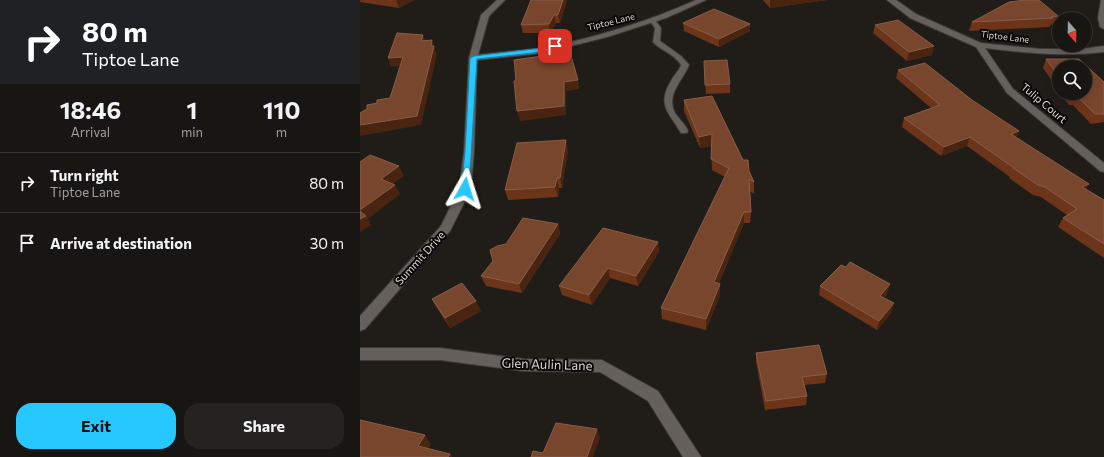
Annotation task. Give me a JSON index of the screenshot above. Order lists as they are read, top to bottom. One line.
{"streets":{"street":["Tiptoe Lane","Tulip Court","Summit Drive","Glen Aulin Lane"]},"crossings":[["Tiptoe Lane","Tulip Court"],["Tiptoe Lane","Summit Drive"]],"north":"bottom","page":{"turn":["80 m","Tiptoe Lane"],"eta":["18:46","Arrival","1","min","110","m"],"list":[{"name":"Turn right","note":"Tiptoe Lane","value":"80 m"},{"name":"Arrive at destination","value":"30 m"}],"buttons":["Exit","Share"]}}
